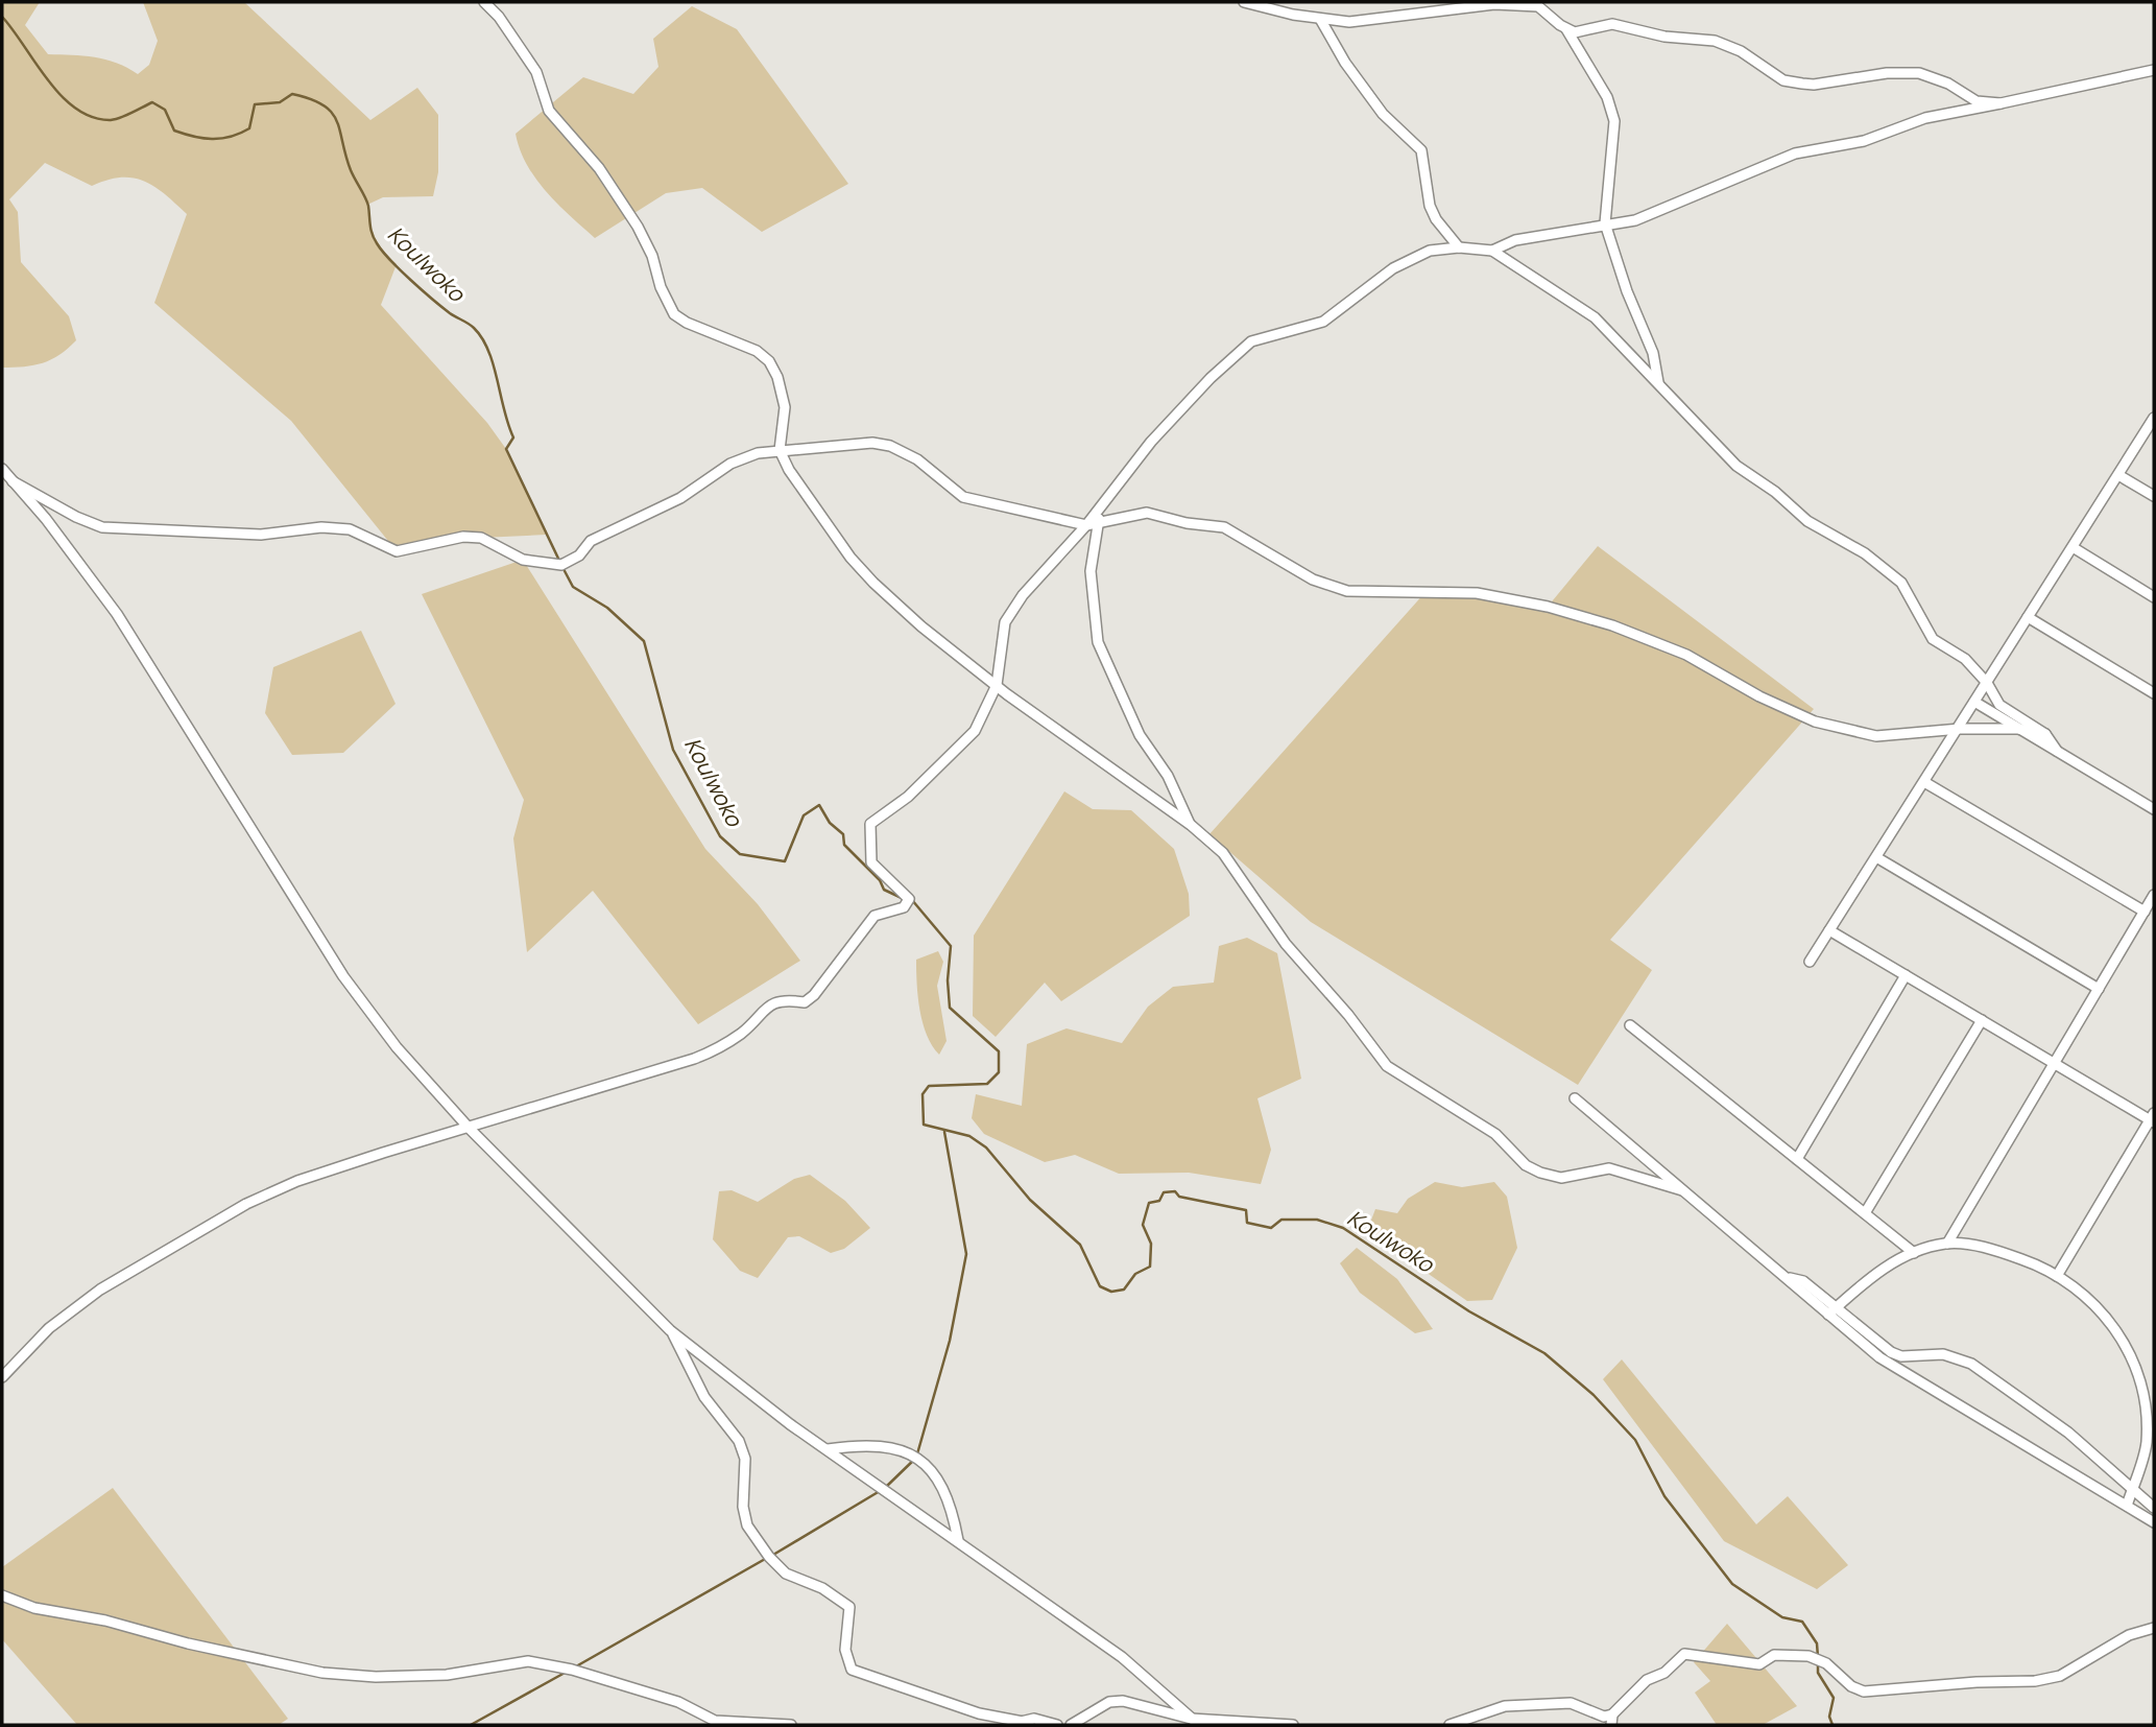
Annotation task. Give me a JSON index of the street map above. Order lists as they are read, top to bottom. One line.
{"water":["Koulwoko"]}
